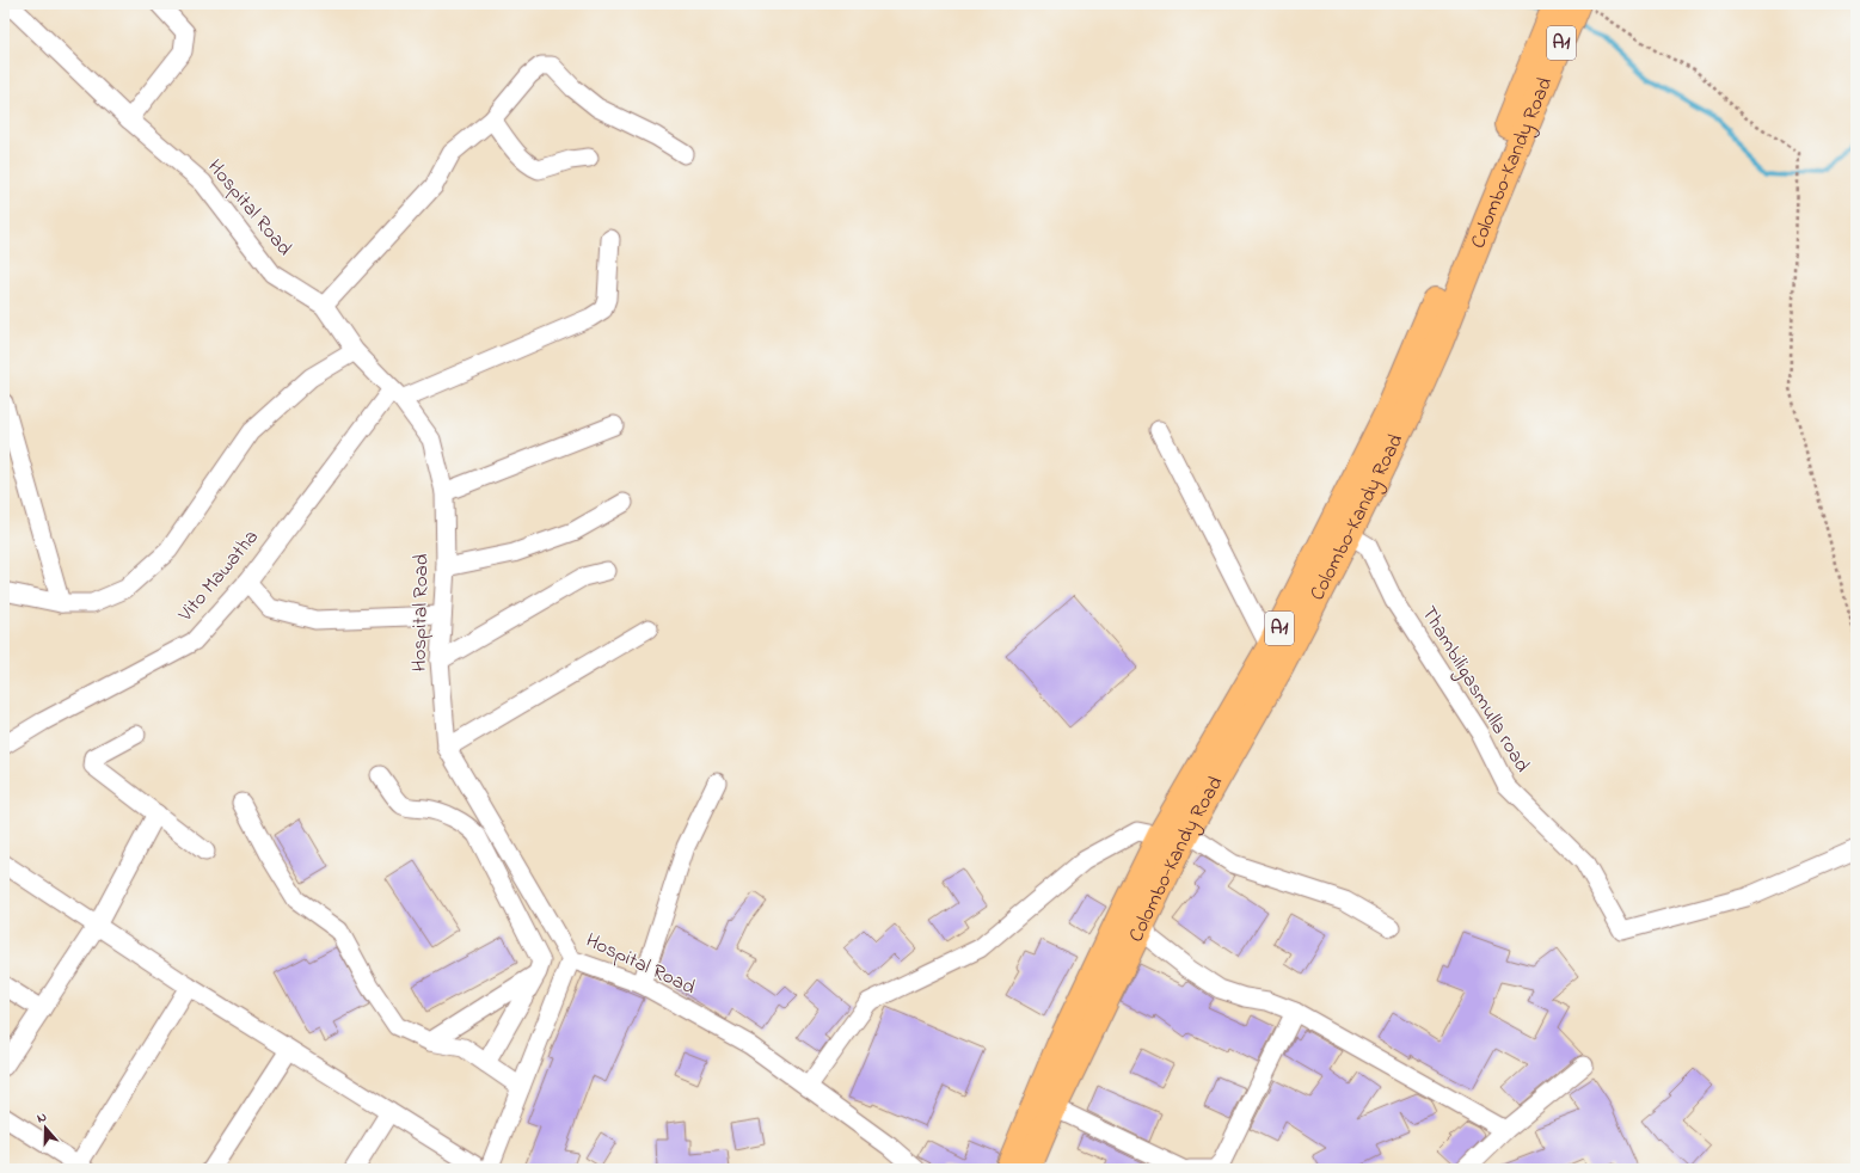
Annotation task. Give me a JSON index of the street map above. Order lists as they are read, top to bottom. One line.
{"streets":{"highway":["A1","Colombo-Kandy Road"],"street":["Hospital Road","Vito Mawatha","Thambiligasmulla road"]},"crossings":[["Colombo-Kandy Road","Thambiligasmulla road"],["Hospital Road","Vito Mawatha"]],"north":"top"}
